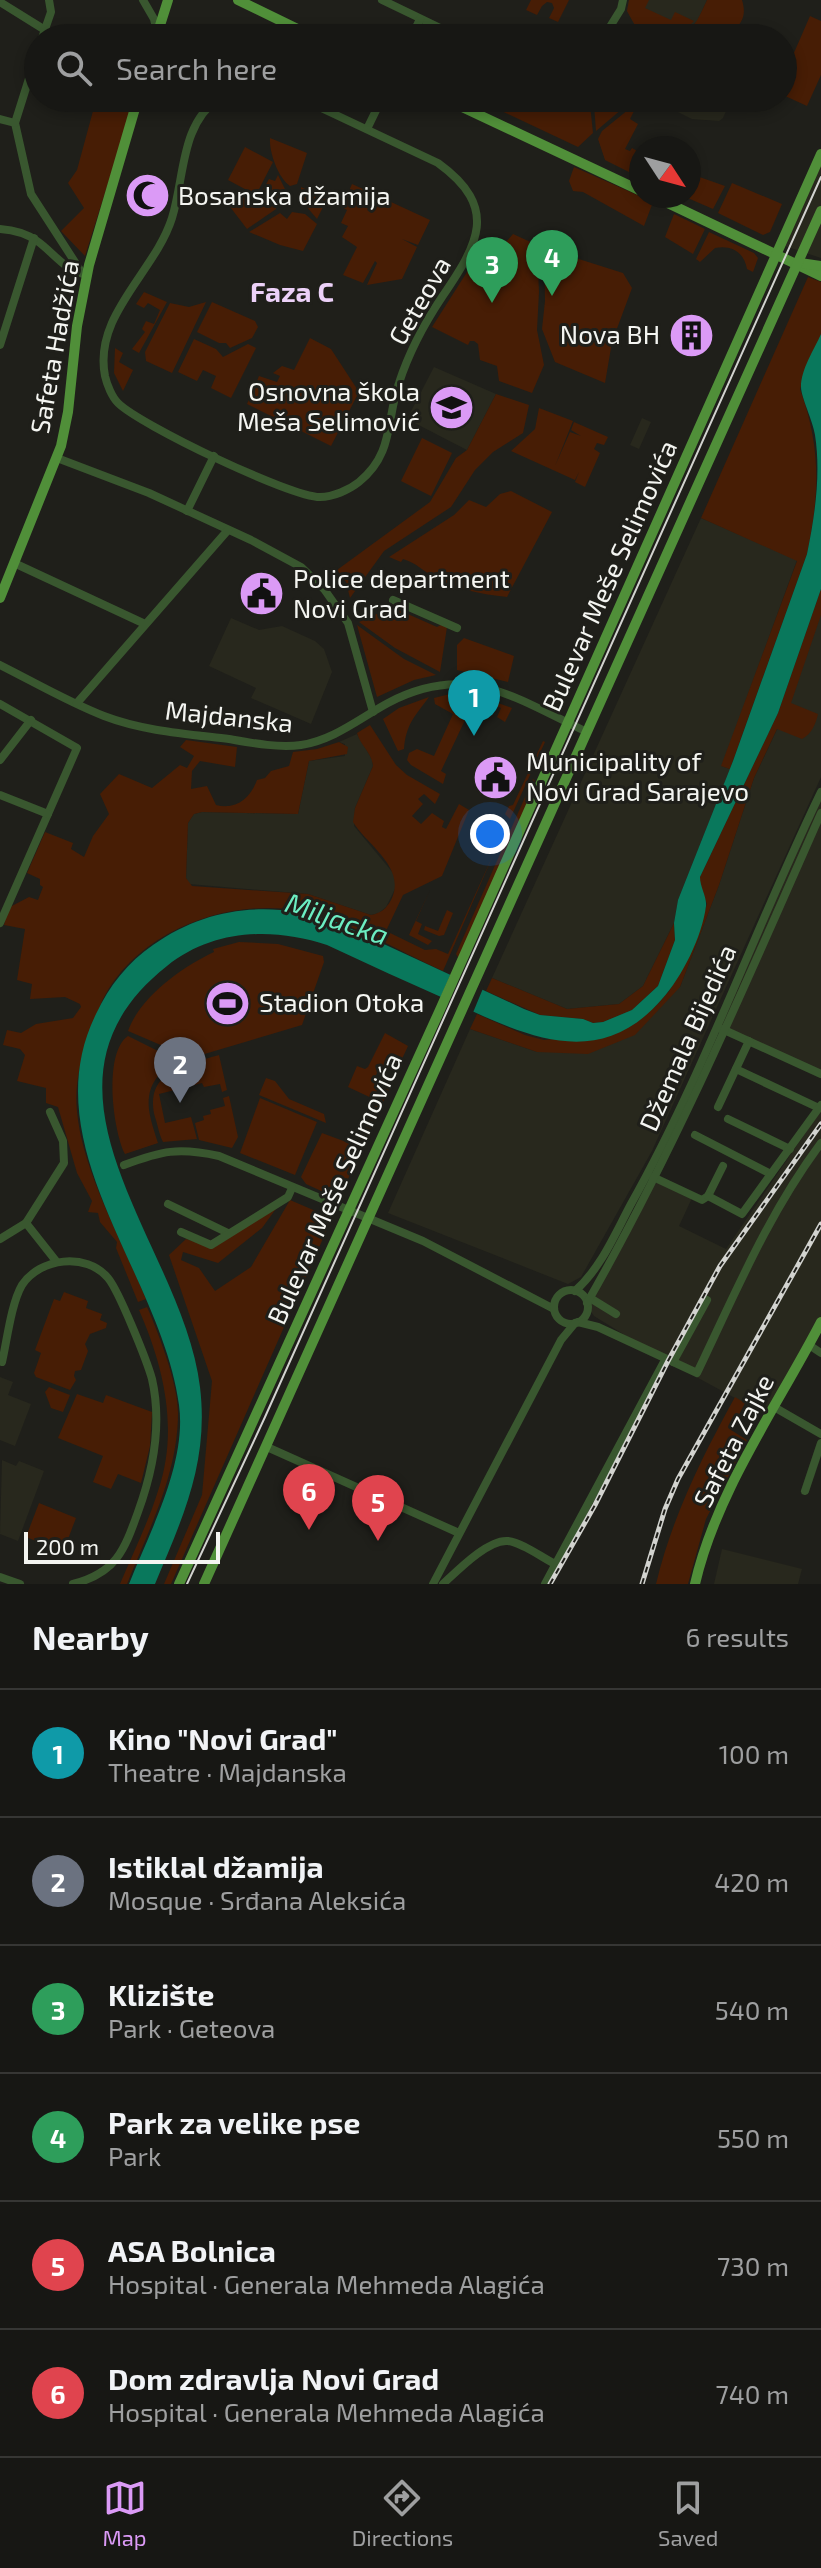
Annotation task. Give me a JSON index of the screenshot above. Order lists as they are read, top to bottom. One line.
{"streets":{"main road":["Safeta Hadžića","Bulevar Meše Selimovića","Safeta Zajke"],"street":["Geteova","Majdanska","Džemala Bijedića"]},"crossings":[["Bulevar Meše Selimovića","Majdanska"]],"districts":["Faza C"],"water":["Miljacka"],"places":{"mosque":["Bosanska džamija"],"building":["Nova BH"],"school or university":["Osnovna škola Meša Selimović"],"public building":["Police department Novi Grad","Municipality of Novi Grad Sarajevo"],"sports":["Stadion Otoka"]},"scale_bar":"200 m","north":"bottom right","page":{"search":"Search here","pins":["4","3","1","2","6","5"],"scale":"200 m","heading":["Nearby","6 results"],"list":[{"mark":"1","name":"Kino \"Novi Grad\"","note":"Theatre · Majdanska","value":"100 m"},{"mark":"2","name":"Istiklal džamija","note":"Mosque · Srđana Aleksića","value":"420 m"},{"mark":"3","name":"Klizište","note":"Park · Geteova","value":"540 m"},{"mark":"4","name":"Park za velike pse","note":"Park","value":"550 m"},{"mark":"5","name":"ASA Bolnica","note":"Hospital · Generala Mehmeda Alagića","value":"730 m"},{"mark":"6","name":"Dom zdravlja Novi Grad","note":"Hospital · Generala Mehmeda Alagića","value":"740 m"}],"nav":["Map","Directions","Saved"]}}
